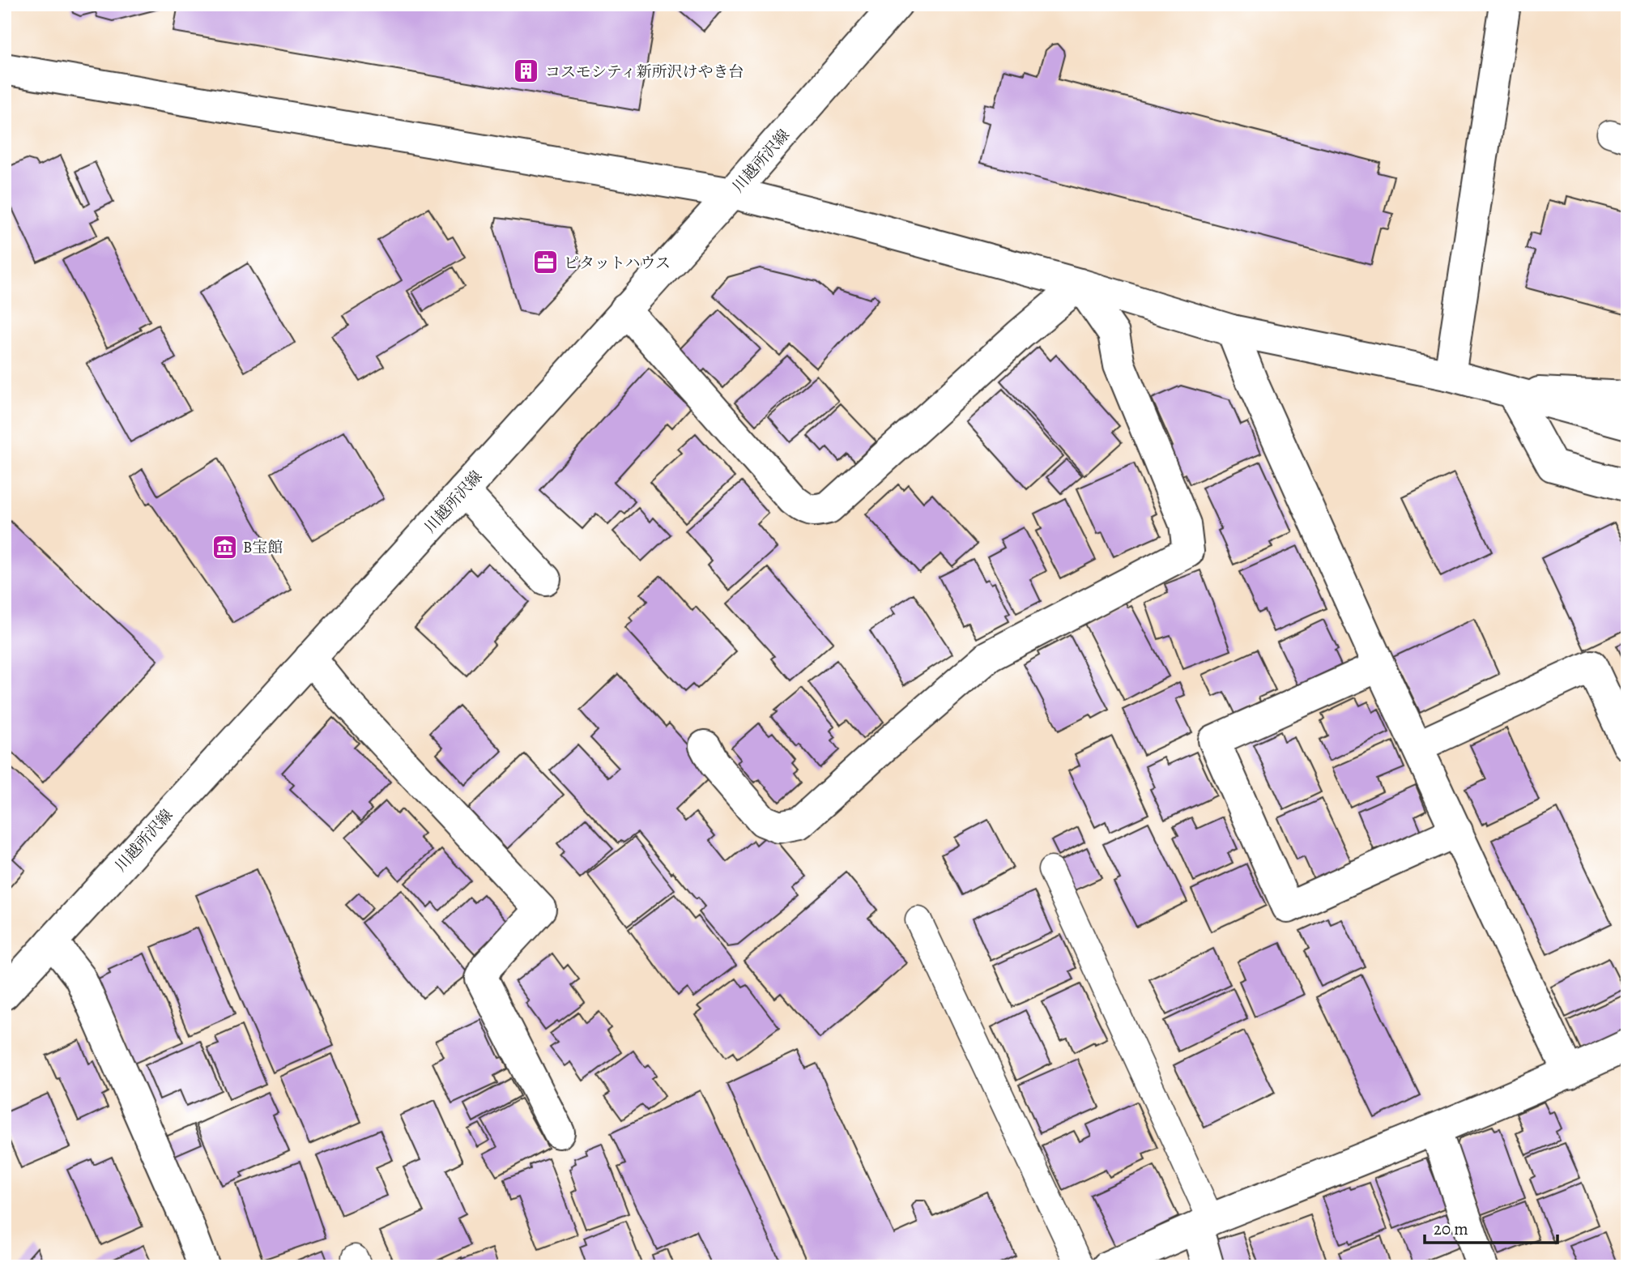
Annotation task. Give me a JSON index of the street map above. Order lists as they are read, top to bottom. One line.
{"streets":{"street":["川越所沢線"]},"places":{"building":["コスモシティ新所沢けやき台"],"office":["ピタットハウス"],"museum":["B宝館"]},"scale_bar":"20 m"}
